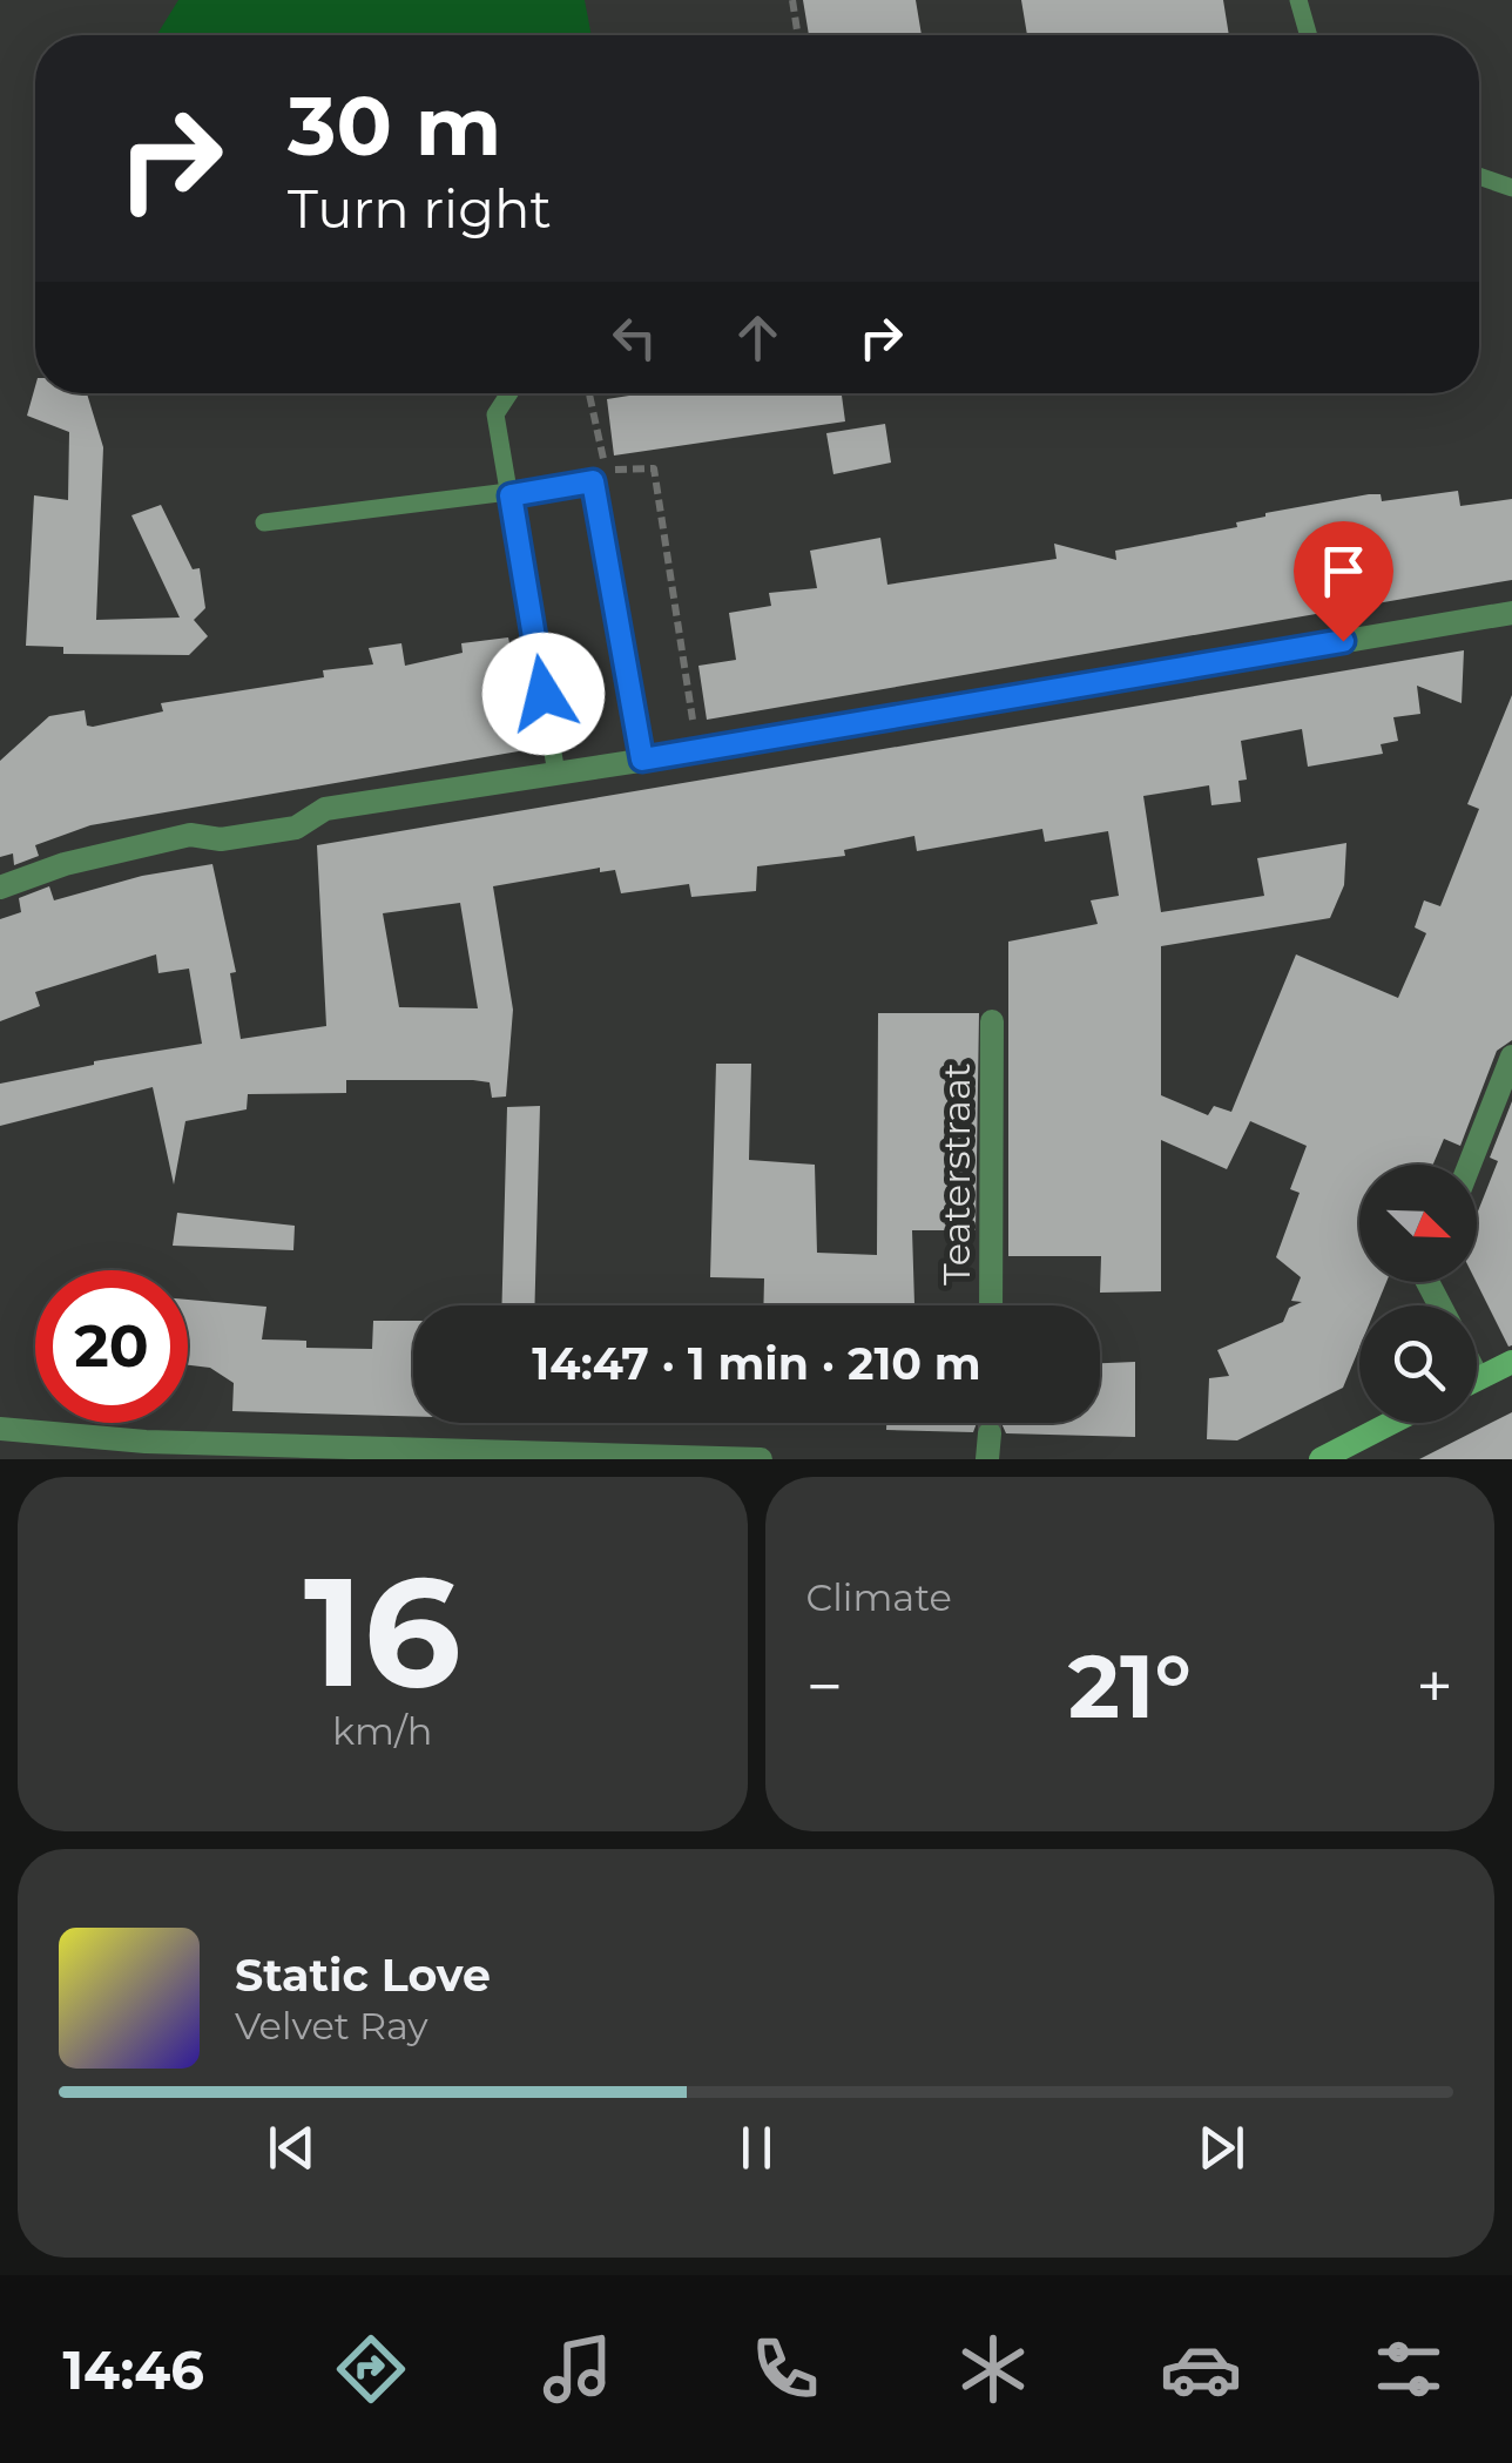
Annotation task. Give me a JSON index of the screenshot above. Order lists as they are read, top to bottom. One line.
{"streets":{"street":["Teaterstraat"]},"north":"bottom right","page":{"turn":["30 m","Turn right"],"limit":"20","trip":"14:47 · 1 min · 210 m","tile":[["16","km/h"],"Climate"],"heat":["−","21°","+"],"song":["Static Love","Velvet Ray"],"tabs":"14:46"}}
